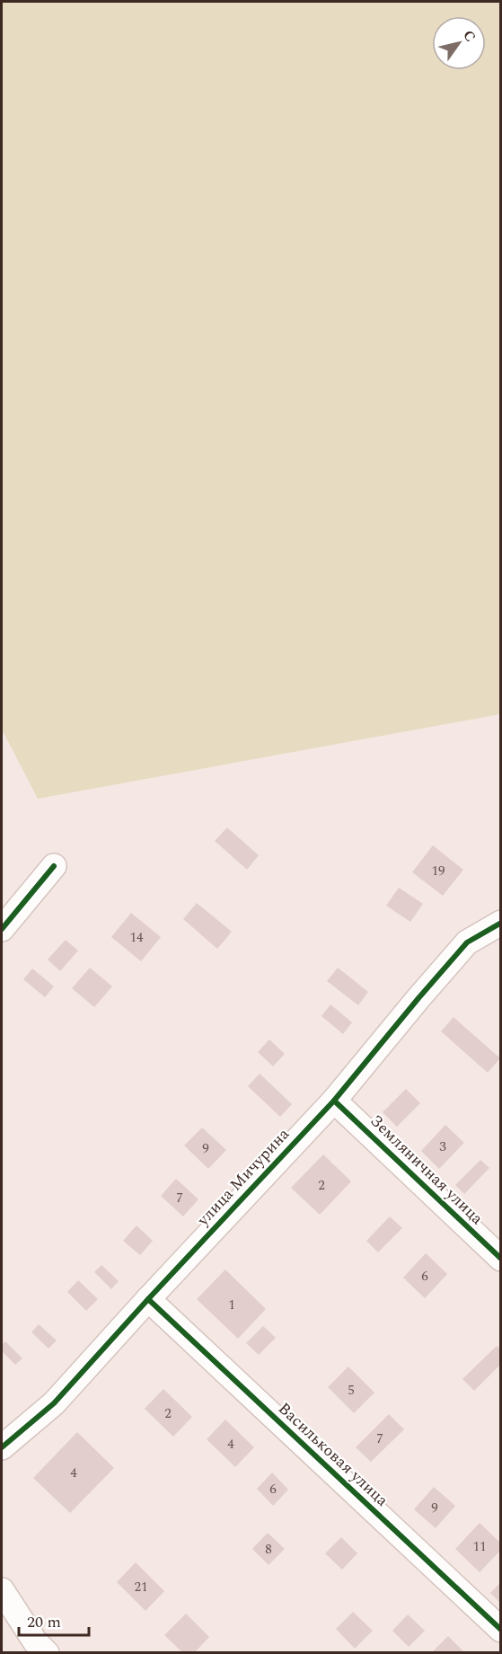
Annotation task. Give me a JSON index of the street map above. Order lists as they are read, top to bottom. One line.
{"streets":{"street":["Земляничная улица","улица Мичурина","Васильковая улица"]},"crossings":[["Земляничная улица","улица Мичурина"],["улица Мичурина","Васильковая улица"]],"house_numbers":["19","14","3","9","2","7","6","1","5","2","7","4","4","6","9","11","8","21"],"scale_bar":"20 m","north":"top right"}
